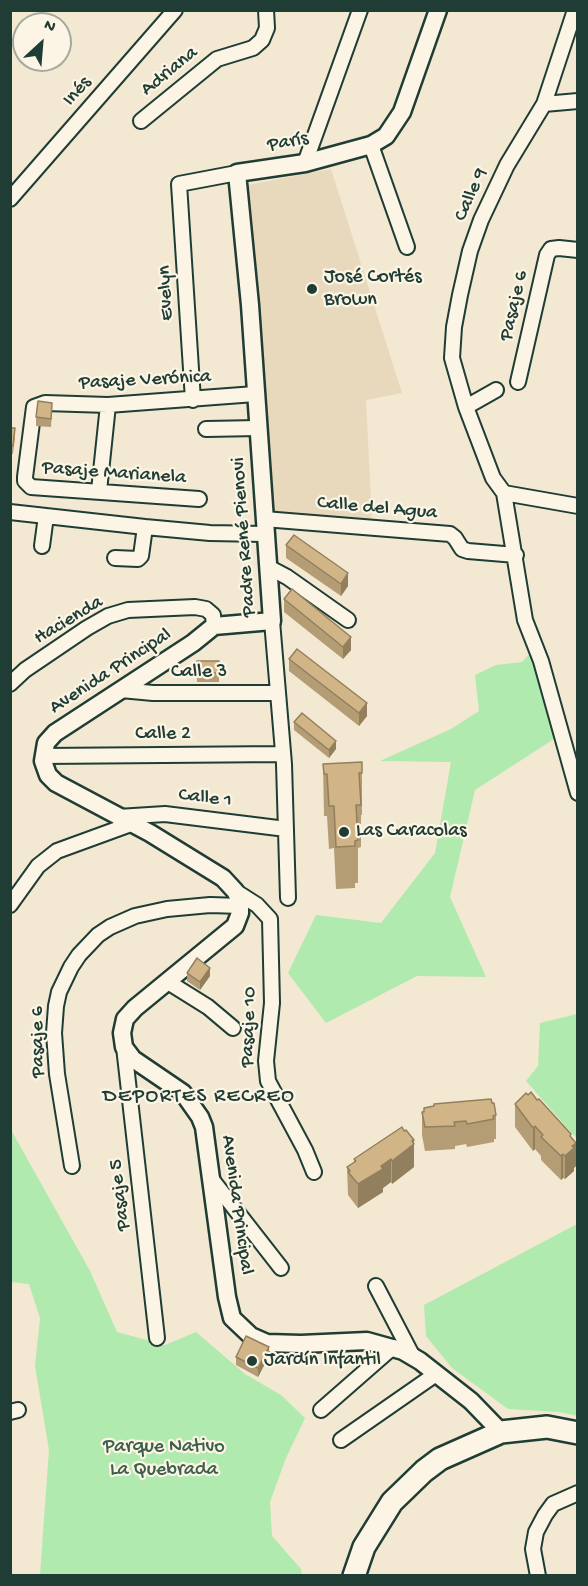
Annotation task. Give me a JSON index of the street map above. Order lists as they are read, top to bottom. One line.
{"streets":{"street":["Adriana","Inés","París","Calle 9","Evelyn","Pasaje 6","Pasaje Verónica","Pasaje Marianela","Calle del Agua","Padre René Pienovi","Hacienda","Avenida Principal","Calle 3","Calle 2","Calle 1","Pasaje 10","Pasaje 5"]},"crossings":[["París","Evelyn"],["París","Padre René Pienovi"],["Calle 9","Calle del Agua"],["Evelyn","Pasaje Verónica"],["Pasaje 6","Pasaje 10"],["Pasaje Verónica","Pasaje Marianela"],["Pasaje Verónica","Padre René Pienovi"],["Calle del Agua","Padre René Pienovi"],["Padre René Pienovi","Calle 3"],["Padre René Pienovi","Calle 2"],["Padre René Pienovi","Calle 1"],["Hacienda","Avenida Principal"],["Avenida Principal","Calle 3"],["Avenida Principal","Calle 2"],["Avenida Principal","Pasaje 5"]],"districts":["DEPORTES RECREO"],"parks":["Parque Nativo La Quebrada"],"places":["José Cortés Brown","Las Caracolas","Jardín Infantil"],"north":"top right"}
